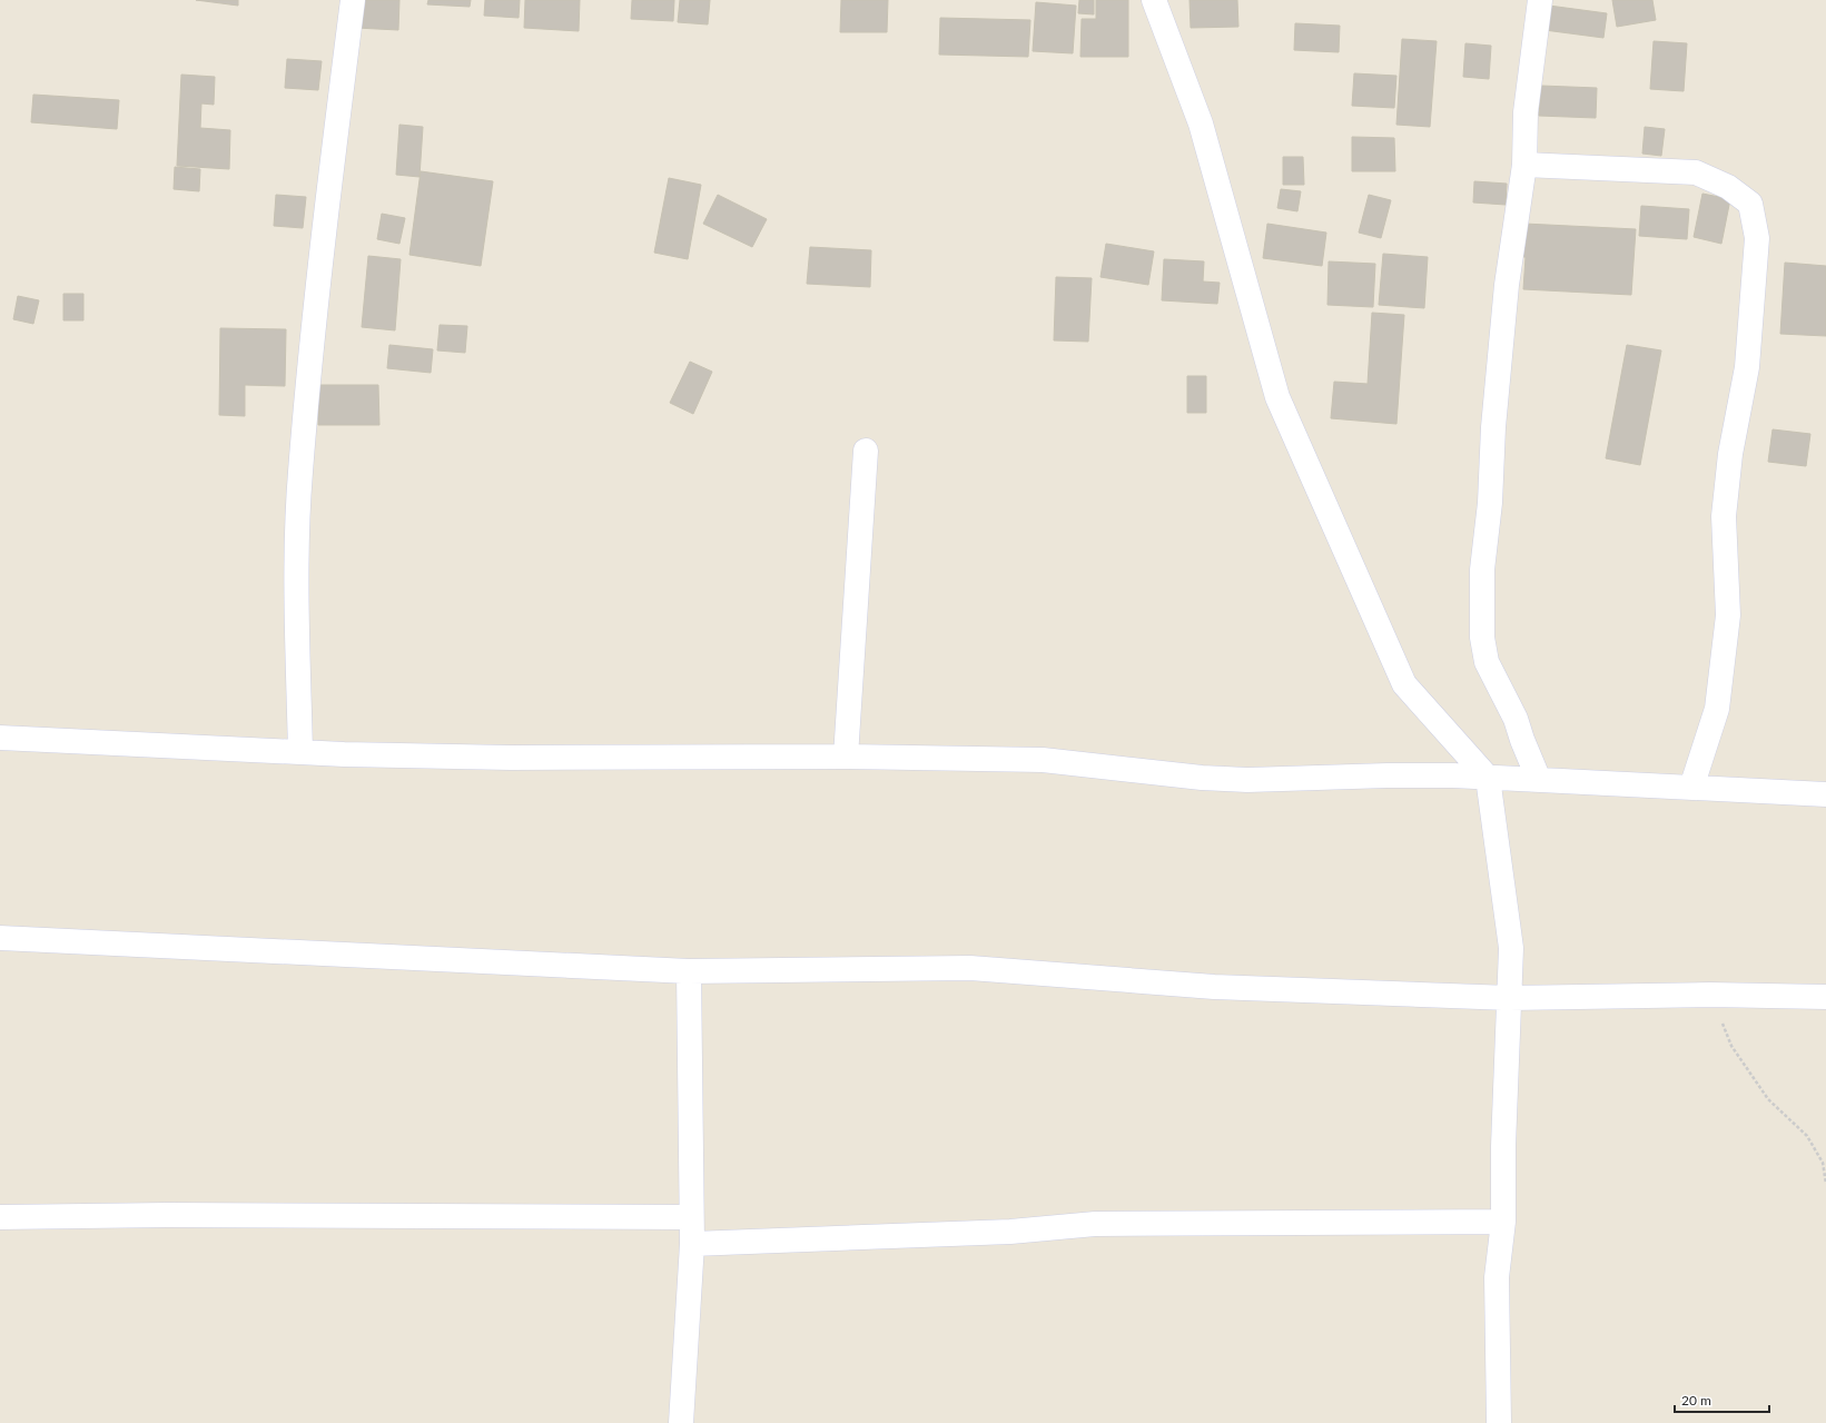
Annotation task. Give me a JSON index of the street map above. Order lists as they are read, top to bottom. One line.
{"scale_bar":"20 m"}
